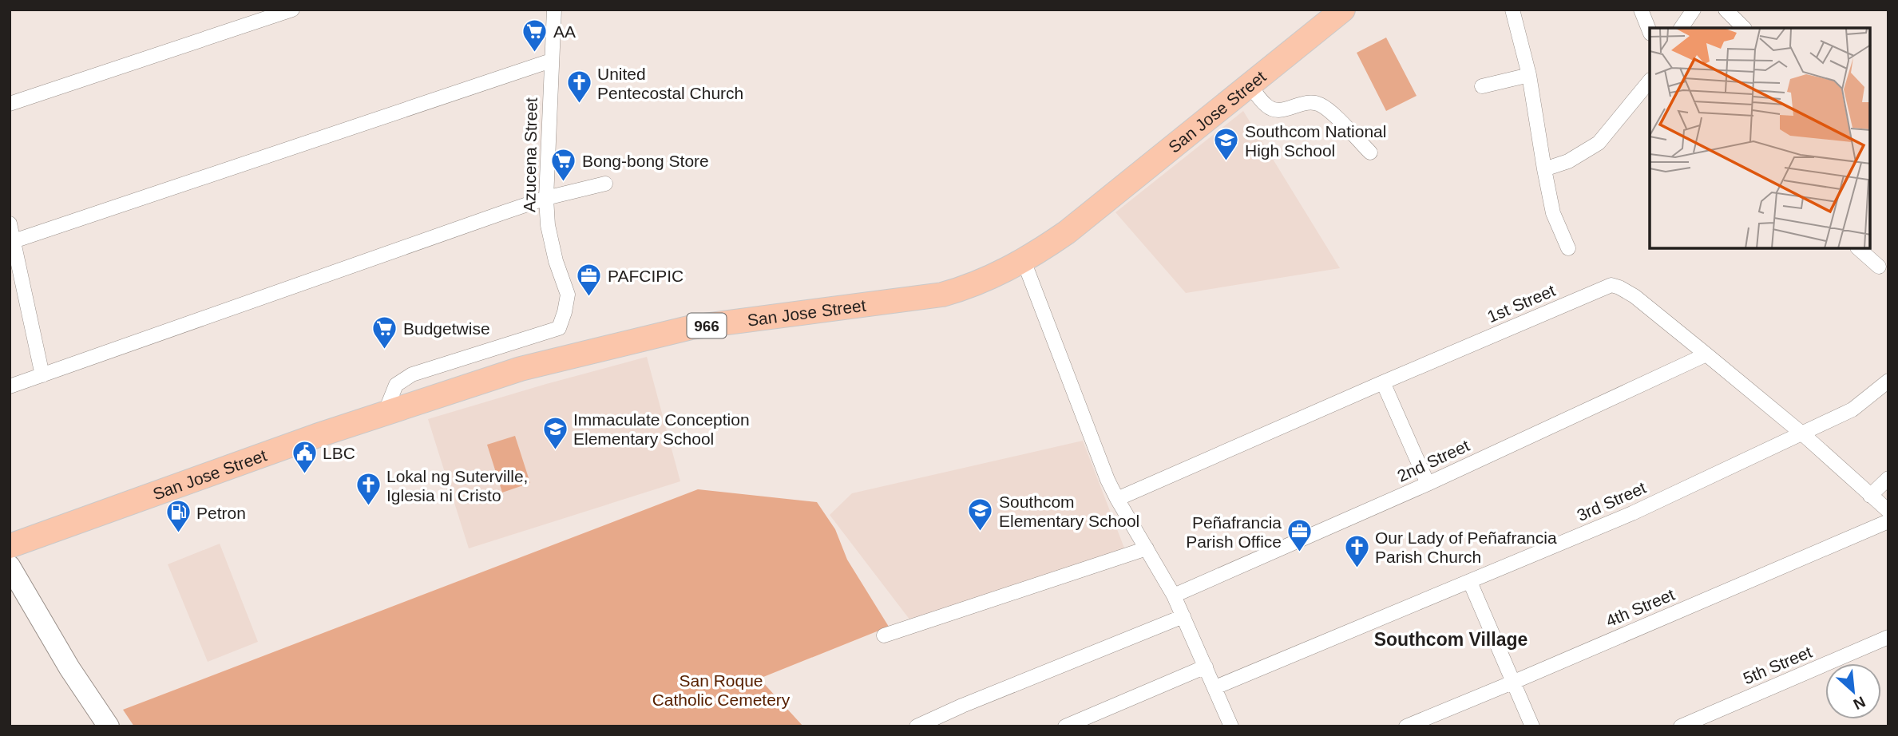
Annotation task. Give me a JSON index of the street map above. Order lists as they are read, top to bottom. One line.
{"streets":{"main road":["San Jose Street","966"],"street":["Azucena Street","1st Street","2nd Street","3rd Street","4th Street","5th Street"]},"crossings":[["San Jose Street","Azucena Street"],["1st Street","2nd Street"],["1st Street","3rd Street"]],"districts":["Southcom Village"],"parks":["San Roque Catholic Cemetery"],"places":{"supermarket":["AA","Bong-bong Store","Budgetwise"],"church":["United Pentecostal Church","Lokal ng Suterville, Iglesia ni Cristo","Our Lady of Peñafrancia Parish Church"],"school or university":["Southcom National High School","Immaculate Conception Elementary School","Southcom Elementary School"],"office":["PAFCIPIC","Peñafrancia Parish Office"],"public building":["LBC"],"fuel station":["Petron"]},"north":"bottom right"}
